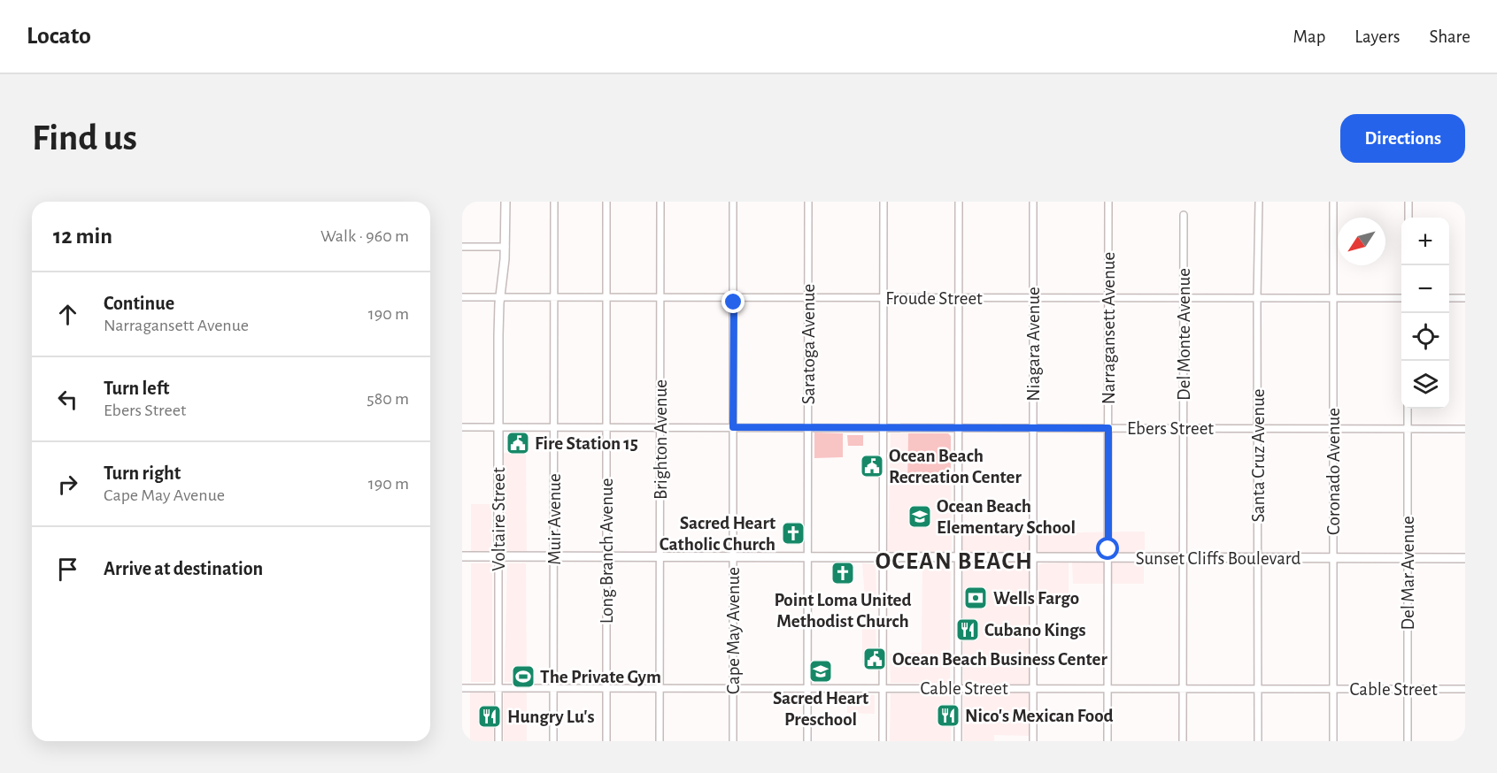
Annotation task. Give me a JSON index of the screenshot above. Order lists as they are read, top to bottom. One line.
{"streets":{"main road":["Voltaire Street","Sunset Cliffs Boulevard"],"street":["Froude Street","Narragansett Avenue","Del Monte Avenue","Saratoga Avenue","Niagara Avenue","Ebers Street","Brighton Avenue","Santa Cruz Avenue","Coronado Avenue","Muir Avenue","Long Branch Avenue","Del Mar Avenue","Cape May Avenue","Cable Street"]},"crossings":[["Froude Street","Narragansett Avenue"],["Froude Street","Del Monte Avenue"],["Froude Street","Saratoga Avenue"],["Froude Street","Niagara Avenue"],["Froude Street","Brighton Avenue"],["Froude Street","Santa Cruz Avenue"],["Froude Street","Coronado Avenue"],["Froude Street","Voltaire Street"],["Froude Street","Muir Avenue"],["Froude Street","Long Branch Avenue"],["Froude Street","Cape May Avenue"],["Narragansett Avenue","Ebers Street"],["Narragansett Avenue","Sunset Cliffs Boulevard"],["Narragansett Avenue","Cable Street"],["Del Monte Avenue","Ebers Street"],["Del Monte Avenue","Sunset Cliffs Boulevard"],["Del Monte Avenue","Cable Street"],["Saratoga Avenue","Ebers Street"],["Saratoga Avenue","Sunset Cliffs Boulevard"],["Saratoga Avenue","Cable Street"],["Niagara Avenue","Ebers Street"],["Niagara Avenue","Sunset Cliffs Boulevard"],["Niagara Avenue","Cable Street"],["Ebers Street","Brighton Avenue"],["Ebers Street","Santa Cruz Avenue"],["Ebers Street","Coronado Avenue"],["Ebers Street","Voltaire Street"],["Ebers Street","Muir Avenue"],["Ebers Street","Long Branch Avenue"],["Ebers Street","Del Mar Avenue"],["Ebers Street","Cape May Avenue"],["Brighton Avenue","Sunset Cliffs Boulevard"],["Brighton Avenue","Cable Street"],["Santa Cruz Avenue","Sunset Cliffs Boulevard"],["Santa Cruz Avenue","Cable Street"],["Coronado Avenue","Sunset Cliffs Boulevard"],["Coronado Avenue","Cable Street"],["Voltaire Street","Sunset Cliffs Boulevard"],["Voltaire Street","Cable Street"],["Muir Avenue","Sunset Cliffs Boulevard"],["Muir Avenue","Cable Street"],["Long Branch Avenue","Sunset Cliffs Boulevard"],["Long Branch Avenue","Cable Street"],["Sunset Cliffs Boulevard","Del Mar Avenue"],["Sunset Cliffs Boulevard","Cape May Avenue"],["Del Mar Avenue","Cable Street"],["Cape May Avenue","Cable Street"]],"districts":["OCEAN BEACH"],"places":{"public building":["Fire Station 15","Ocean Beach Recreation Center","Ocean Beach Business Center"],"school or university":["Ocean Beach Elementary School","Sacred Heart Preschool"],"church":["Sacred Heart Catholic Church","Point Loma United Methodist Church"],"bank":["Wells Fargo"],"restaurant":["Cubano Kings","Nico's Mexican Food","Hungry Lu's"],"sports":["The Private Gym"]},"north":"bottom left","page":{"header":"Locato","nav":["Map","Layers","Share"],"buttons":"Directions","title":"Find us","heading":["12 min","Walk · 960 m"],"map_buttons":["+","−"],"list":[["Continue","Narragansett Avenue","190 m"],["Turn left","Ebers Street","580 m"],["Turn right","Cape May Avenue","190 m"],"Arrive at destination"]}}
